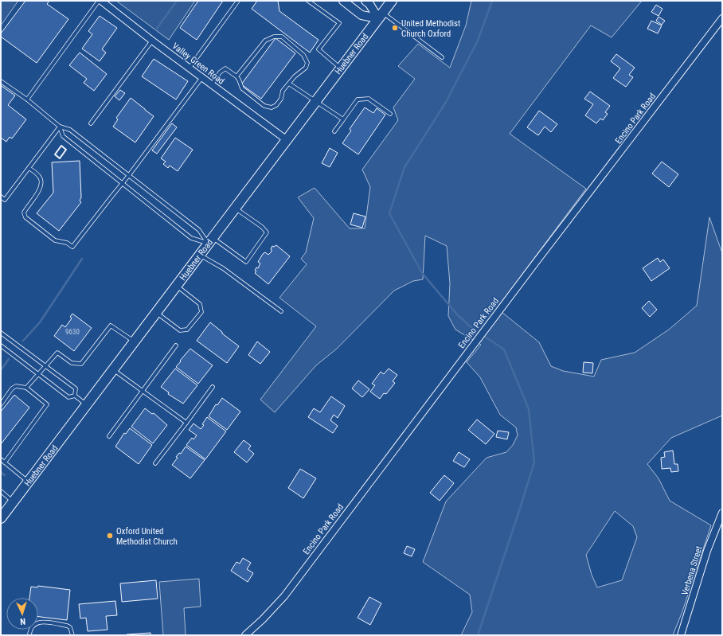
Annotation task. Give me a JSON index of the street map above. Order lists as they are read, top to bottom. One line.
{"streets":{"main road":["Huebner Road"],"street":["Valley Green Road","Encino Park Road","Verbena Street"]},"crossings":[["Huebner Road","Valley Green Road"]],"places":["United Methodist Church Oxford","Oxford United Methodist Church"],"house_numbers":["9630"],"north":"bottom"}
